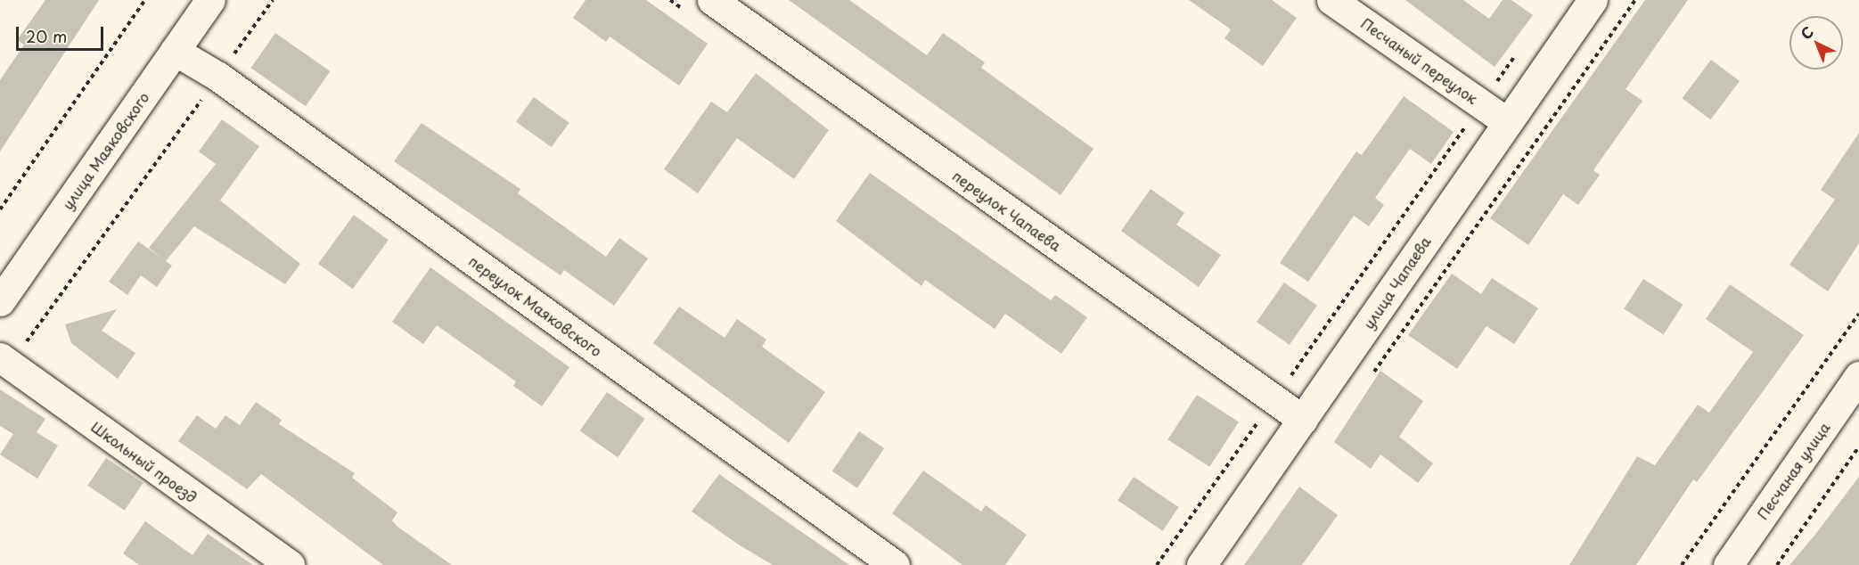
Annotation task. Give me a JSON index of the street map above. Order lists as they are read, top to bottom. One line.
{"streets":{"street":["Песчаный переулок","улица Маяковского","переулок Чапаева","улица Чапаева","переулок Маяковского","Школьный проезд","Песчаная улица"]},"crossings":[["Песчаный переулок","улица Чапаева"],["улица Маяковского","переулок Маяковского"],["переулок Чапаева","улица Чапаева"]],"scale_bar":"20 m","north":"top left"}
